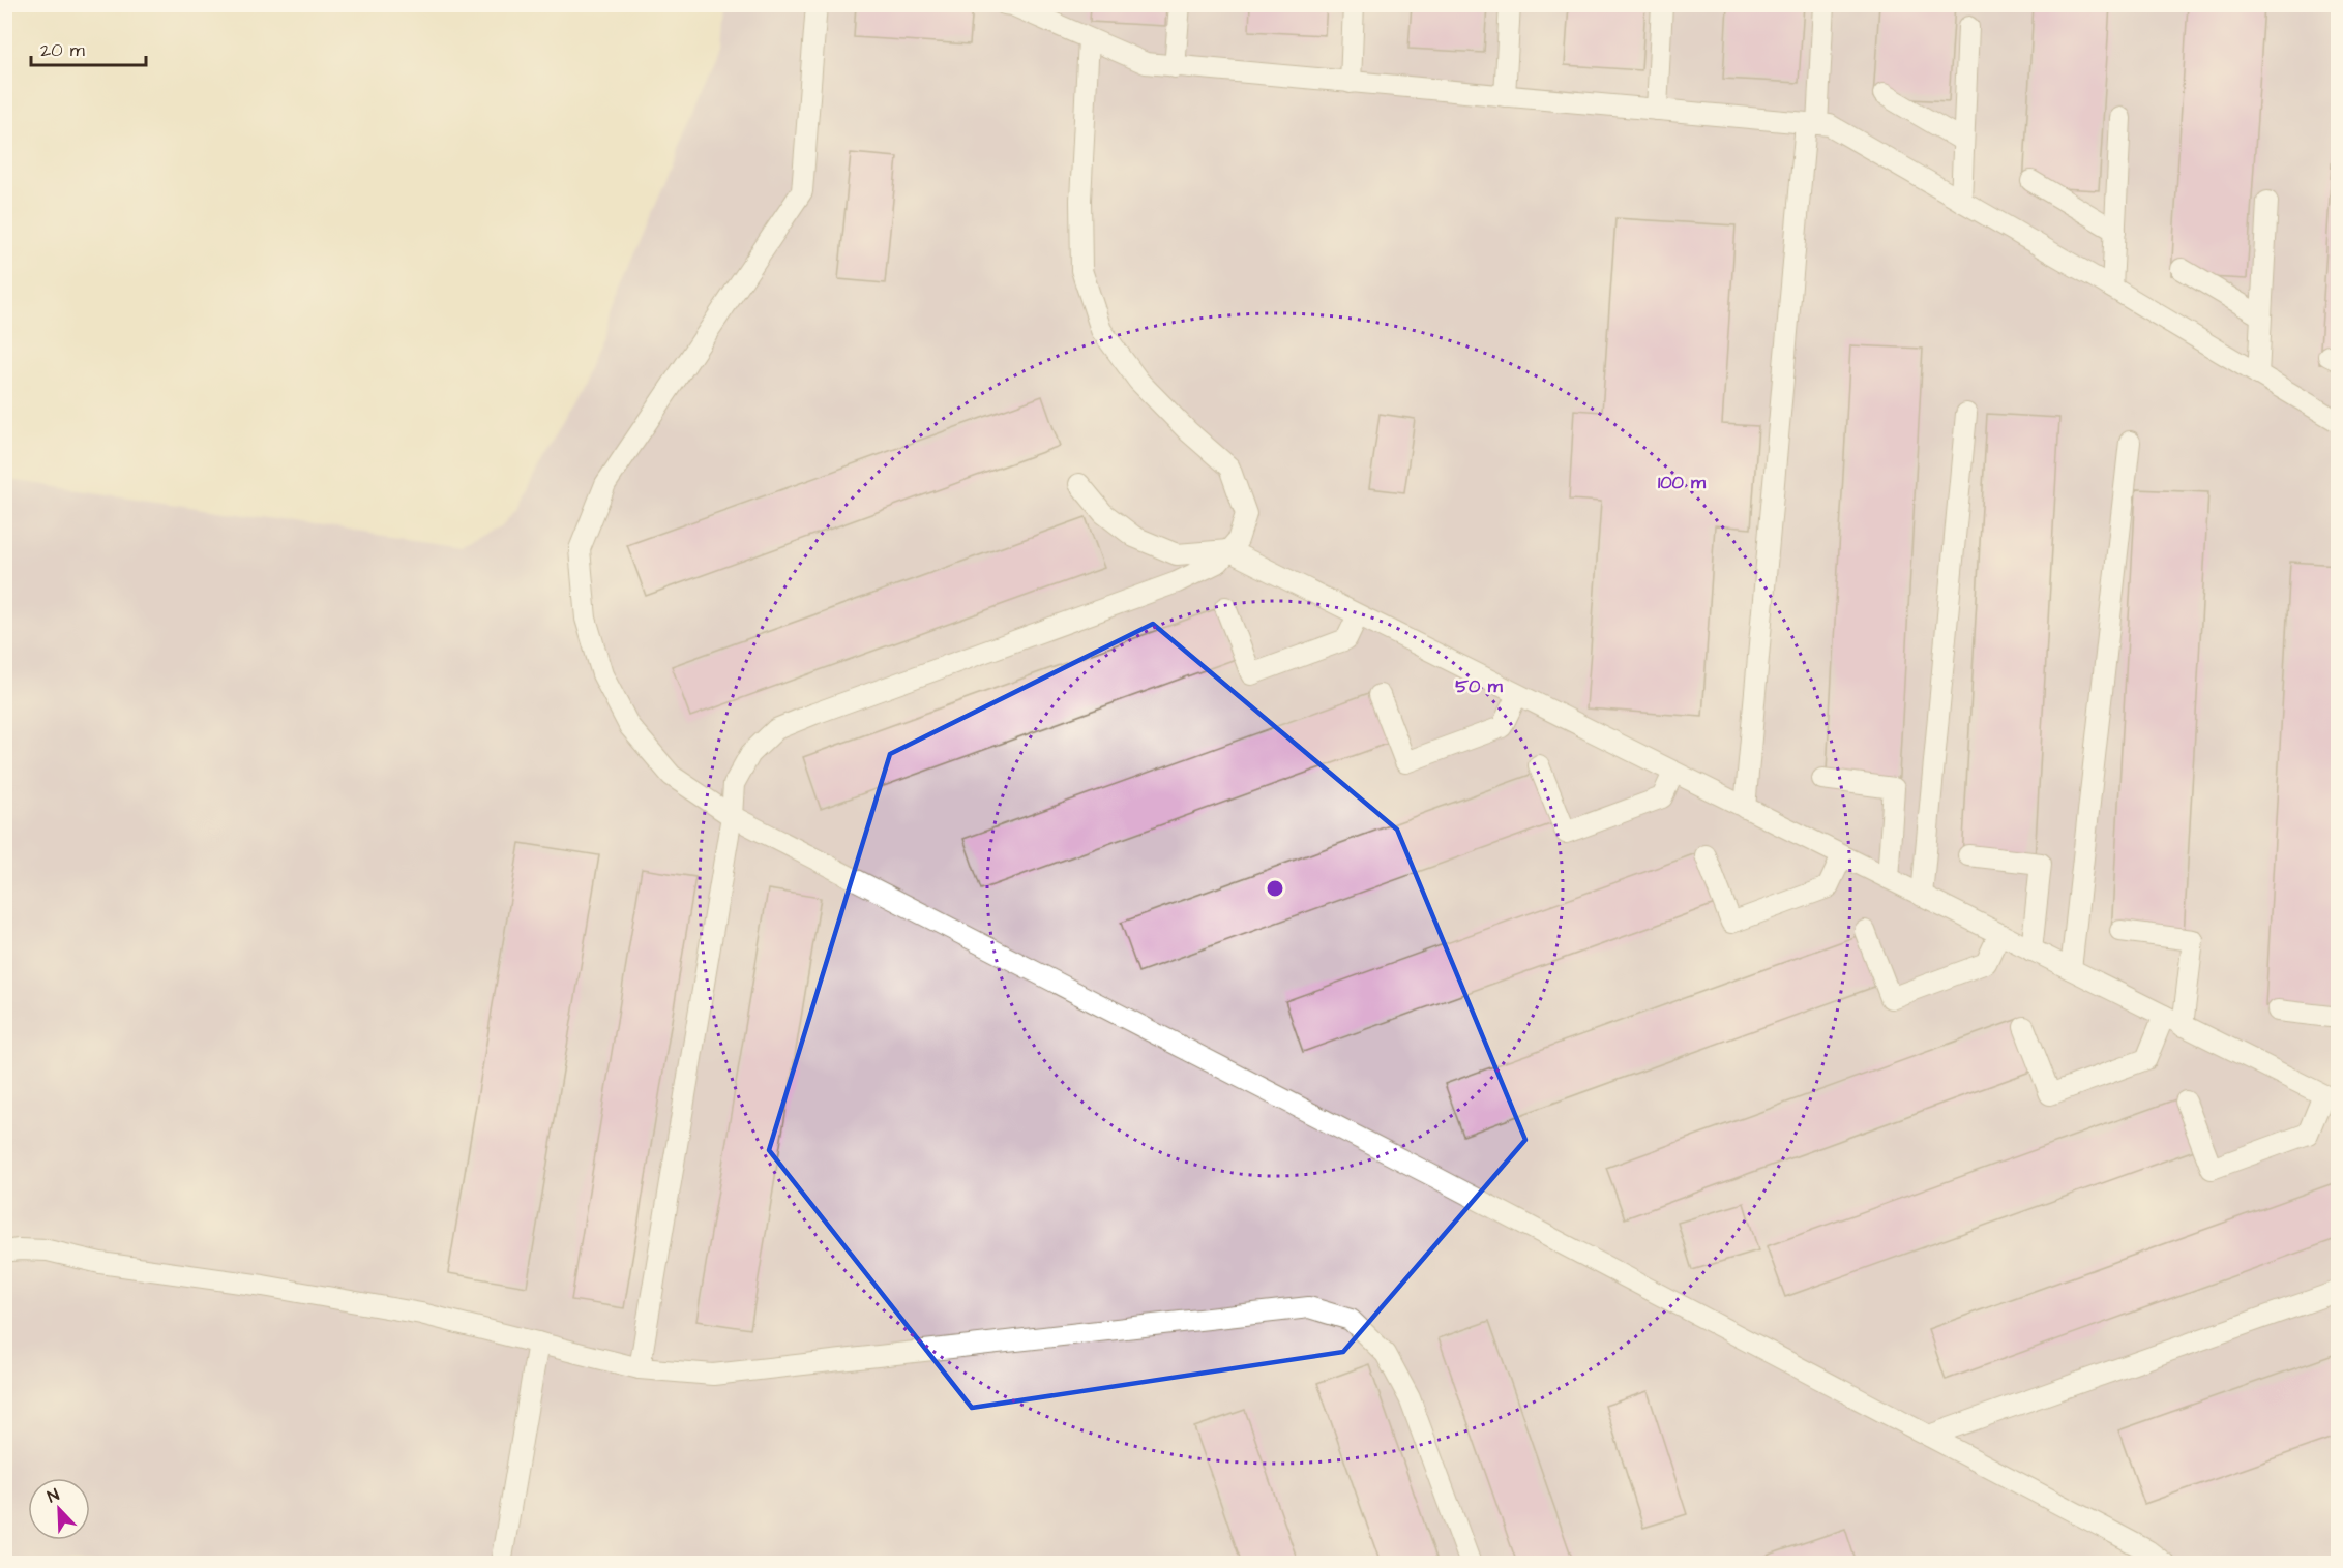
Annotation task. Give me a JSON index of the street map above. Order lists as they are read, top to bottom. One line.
{"scale_bar":"20 m","north":"top left","rings":["100 m","50 m"]}
